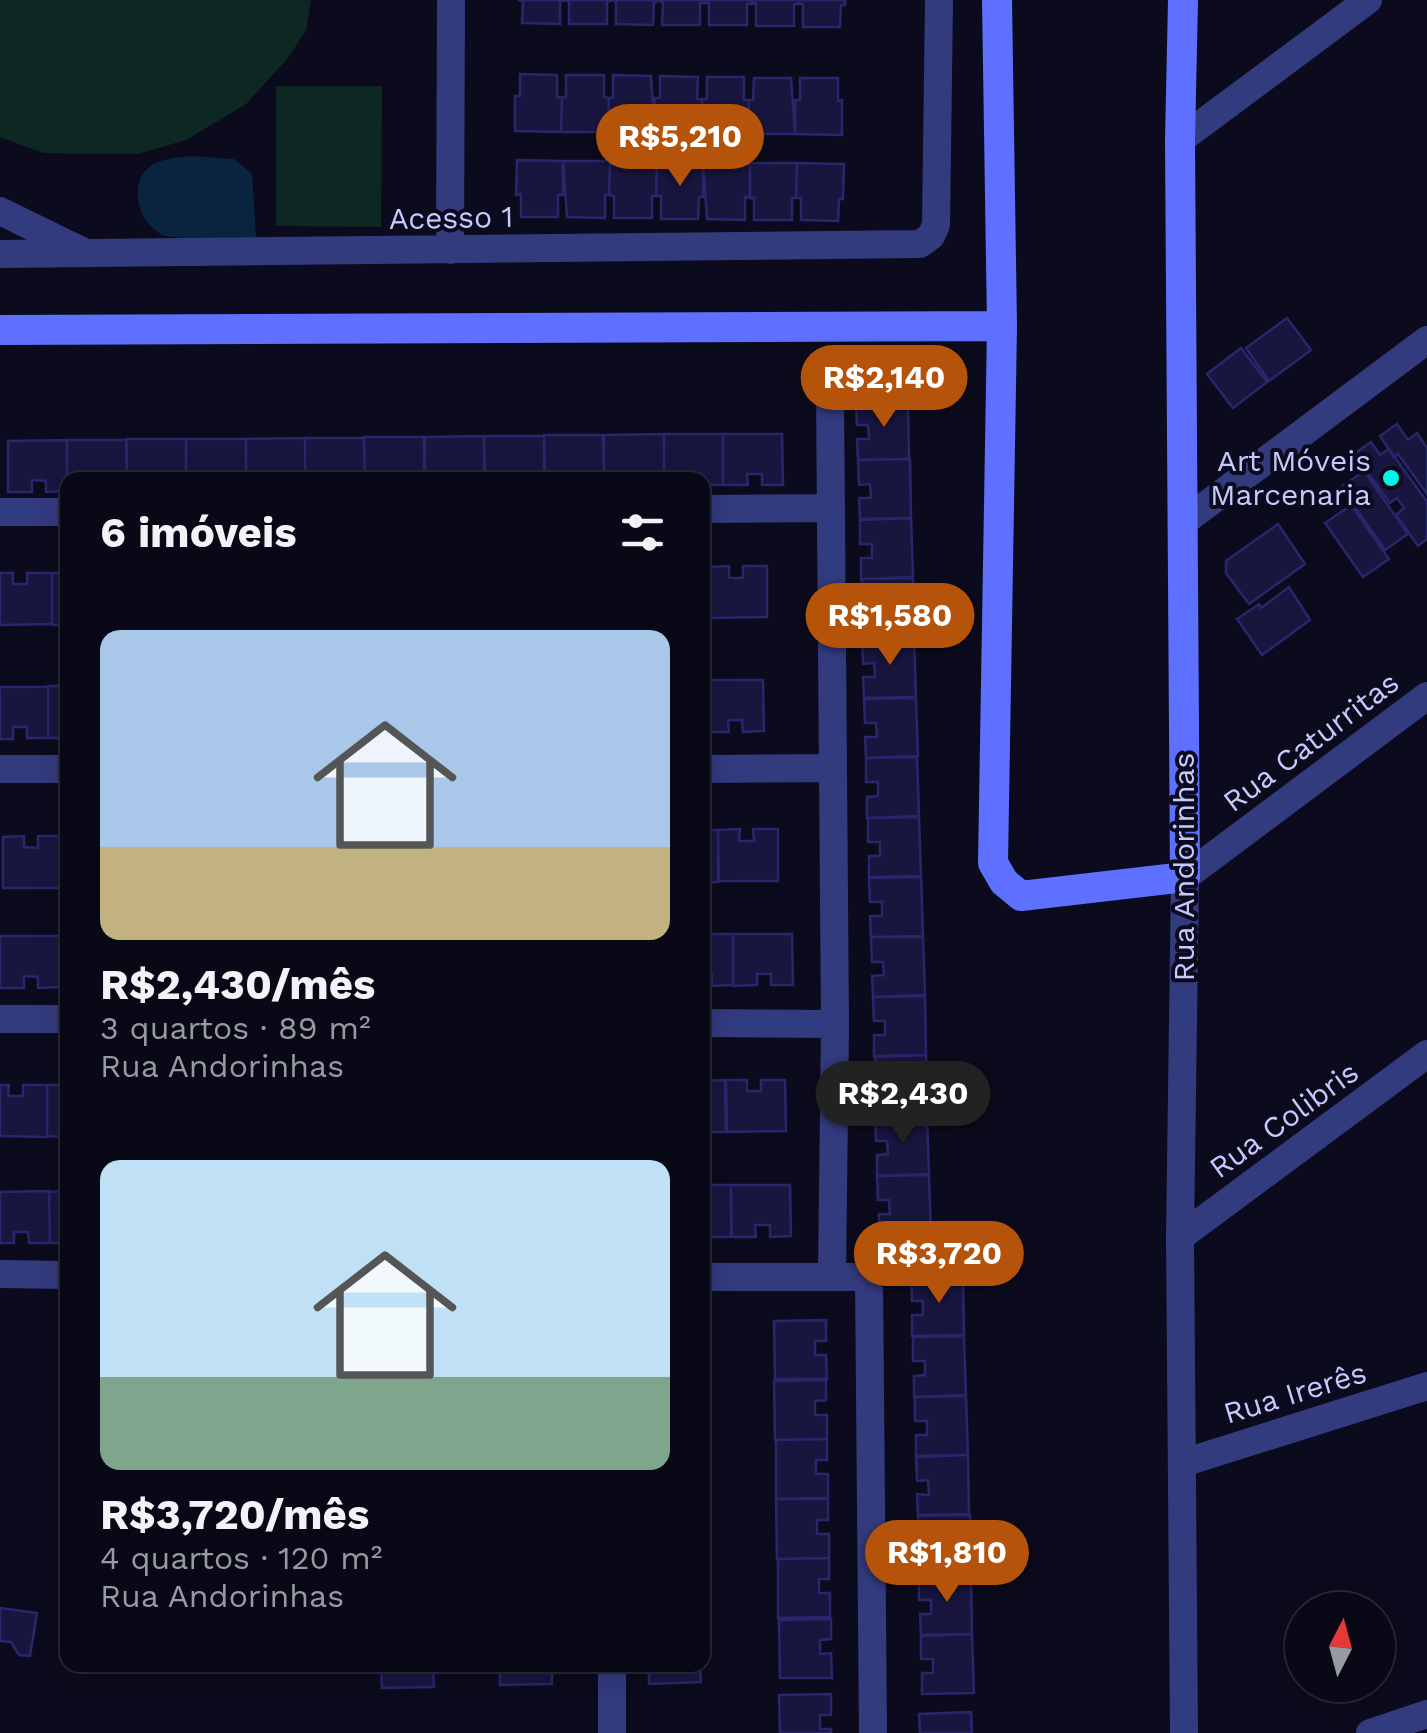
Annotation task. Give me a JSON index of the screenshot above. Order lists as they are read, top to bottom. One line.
{"streets":{"street":["Acesso 1","Rua Caturritas","Rua Andorinhas","Rua Colibris","Rua Irerês"]},"crossings":[["Rua Caturritas","Rua Andorinhas"],["Rua Andorinhas","Rua Colibris"],["Rua Andorinhas","Rua Irerês"]],"places":["Art Móveis Marcenaria"],"north":"top","page":{"price":["R$5,210","R$2,140","R$1,580","R$2,430","R$3,720","R$1,810"],"heading":"6 imóveis","list":[{"name":"R$2,430/mês","note":"3 quartos · 89 m² · Rua Andorinhas"},{"name":"R$3,720/mês","note":"4 quartos · 120 m² · Rua Andorinhas"}]}}
